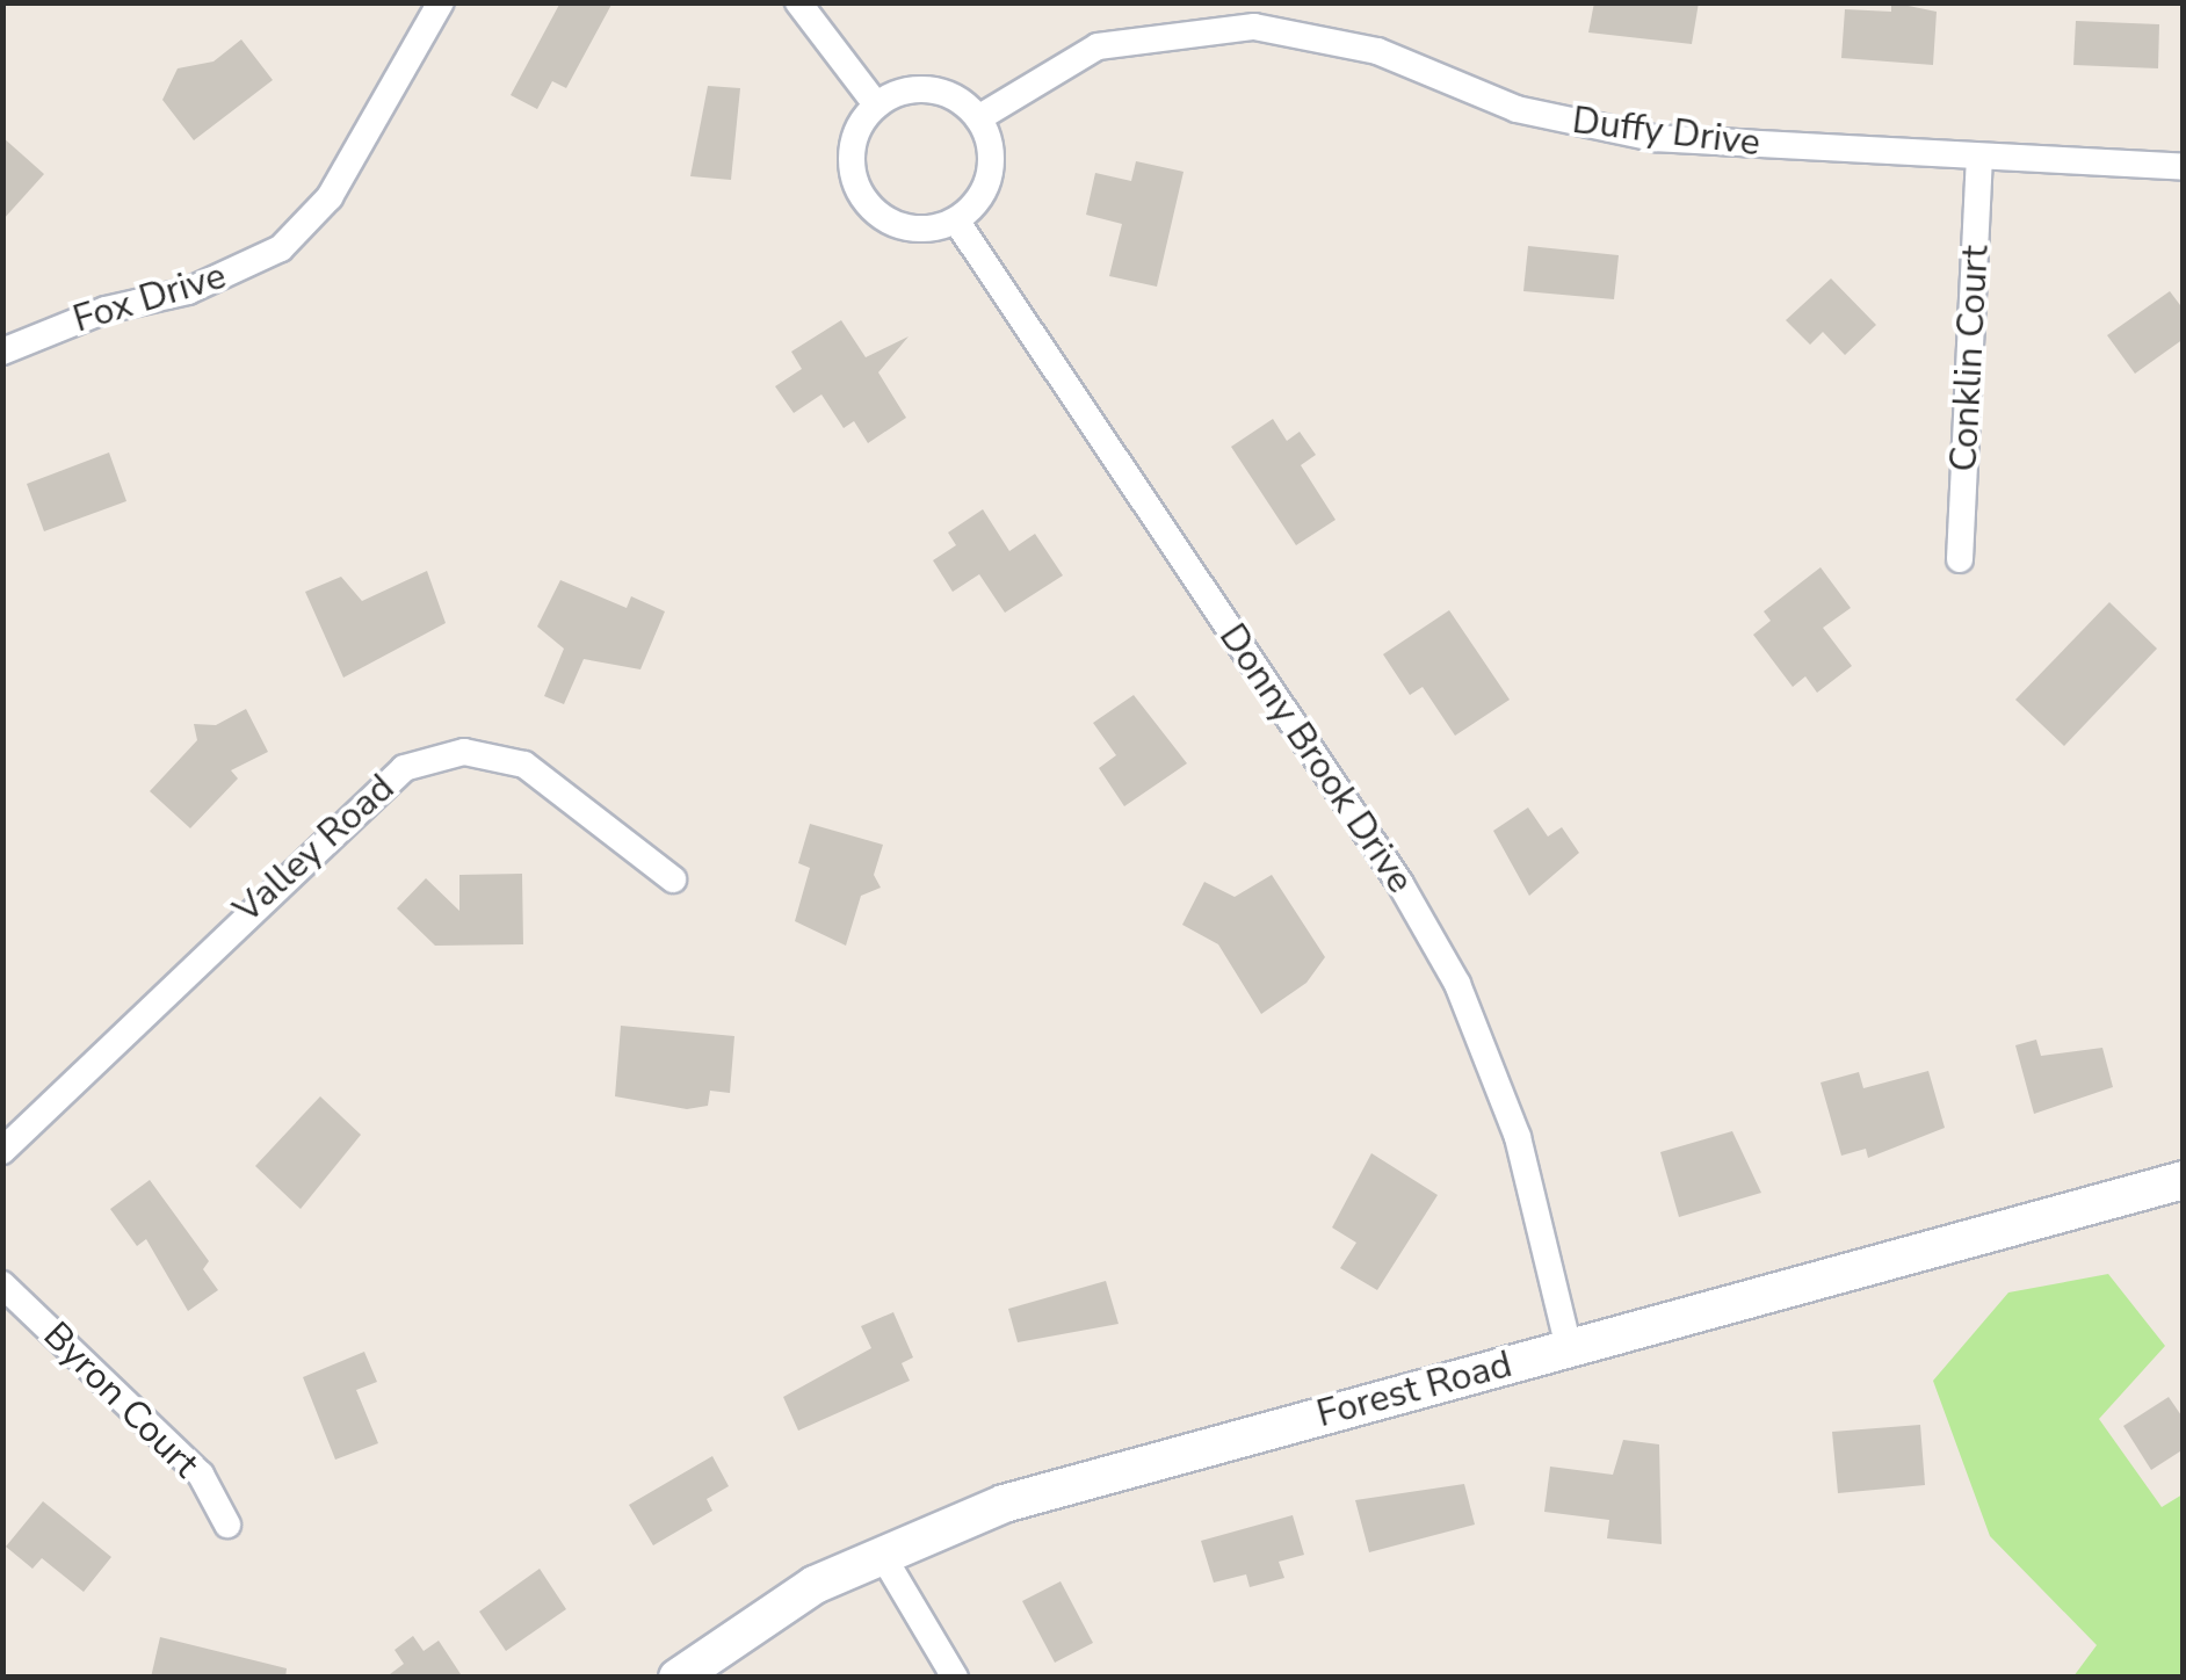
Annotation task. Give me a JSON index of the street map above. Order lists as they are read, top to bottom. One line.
{"streets":{"main road":["Forest Road"],"street":["Duffy Drive","Fox Drive","Conklin Court","Donny Brook Drive","Valley Road","Byron Court"]},"crossings":[["Duffy Drive","Conklin Court"],["Duffy Drive","Donny Brook Drive"],["Donny Brook Drive","Forest Road"]]}
